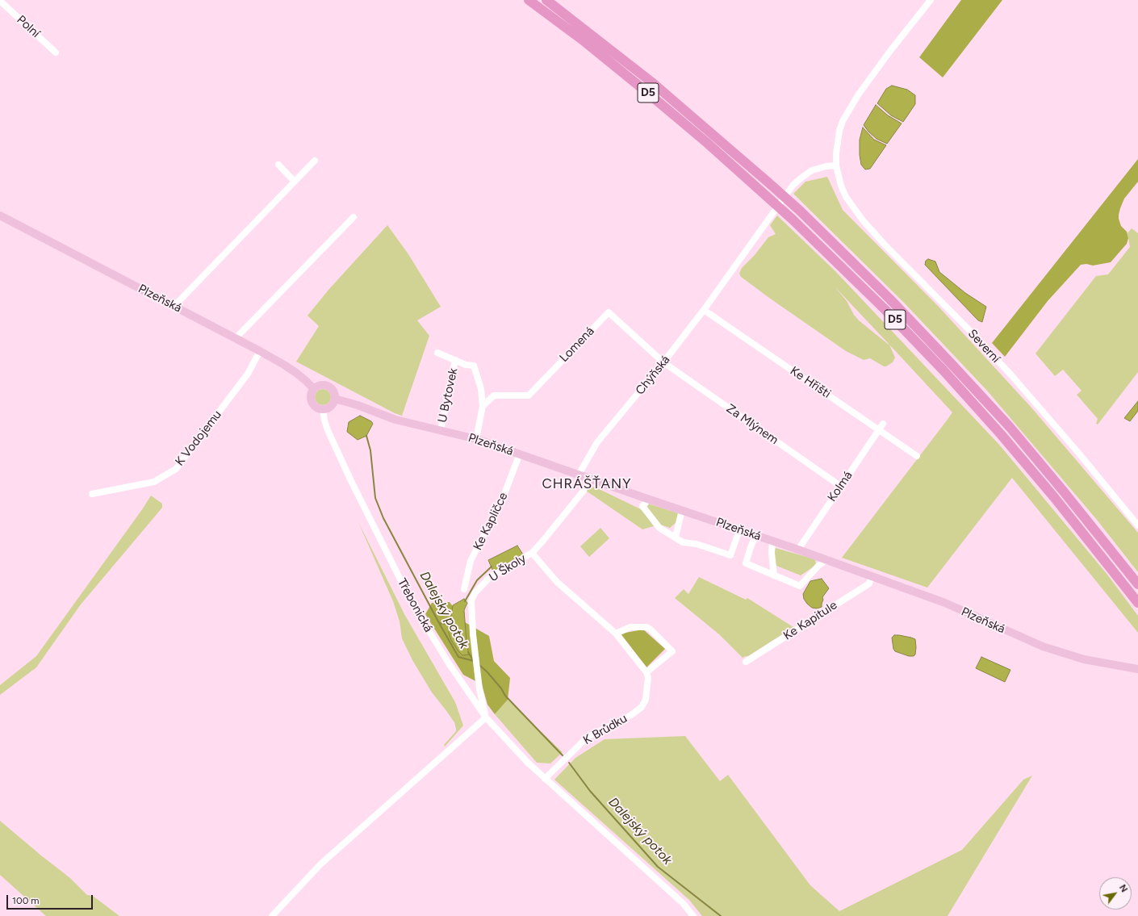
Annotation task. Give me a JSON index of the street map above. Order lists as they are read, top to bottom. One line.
{"streets":{"highway":["D5"],"main road":["Plzeňská"],"street":["Polní","Lomená","Severní","Chýňská","Ke Hřišti","U Bytovek","Za Mlýnem","K Vodojemu","Kolmá","Ke Kapličce","U Školy","Třebonická","Ke Kapitule","K Brůdku"]},"crossings":[["Plzeňská","Chýňská"],["Plzeňská","U Bytovek"],["Plzeňská","K Vodojemu"],["Plzeňská","Kolmá"],["Plzeňská","Ke Kapličce"],["Plzeňská","Třebonická"],["Plzeňská","Ke Kapitule"],["Lomená","Chýňská"],["Lomená","Za Mlýnem"],["Severní","Chýňská"],["Chýňská","Ke Hřišti"],["Chýňská","Za Mlýnem"],["Ke Hřišti","Kolmá"],["Za Mlýnem","Kolmá"],["U Školy","Třebonická"],["Třebonická","K Brůdku"]],"districts":["CHRÁŠŤANY"],"water":["Dalejský potok"],"scale_bar":"100 m","north":"top right"}
